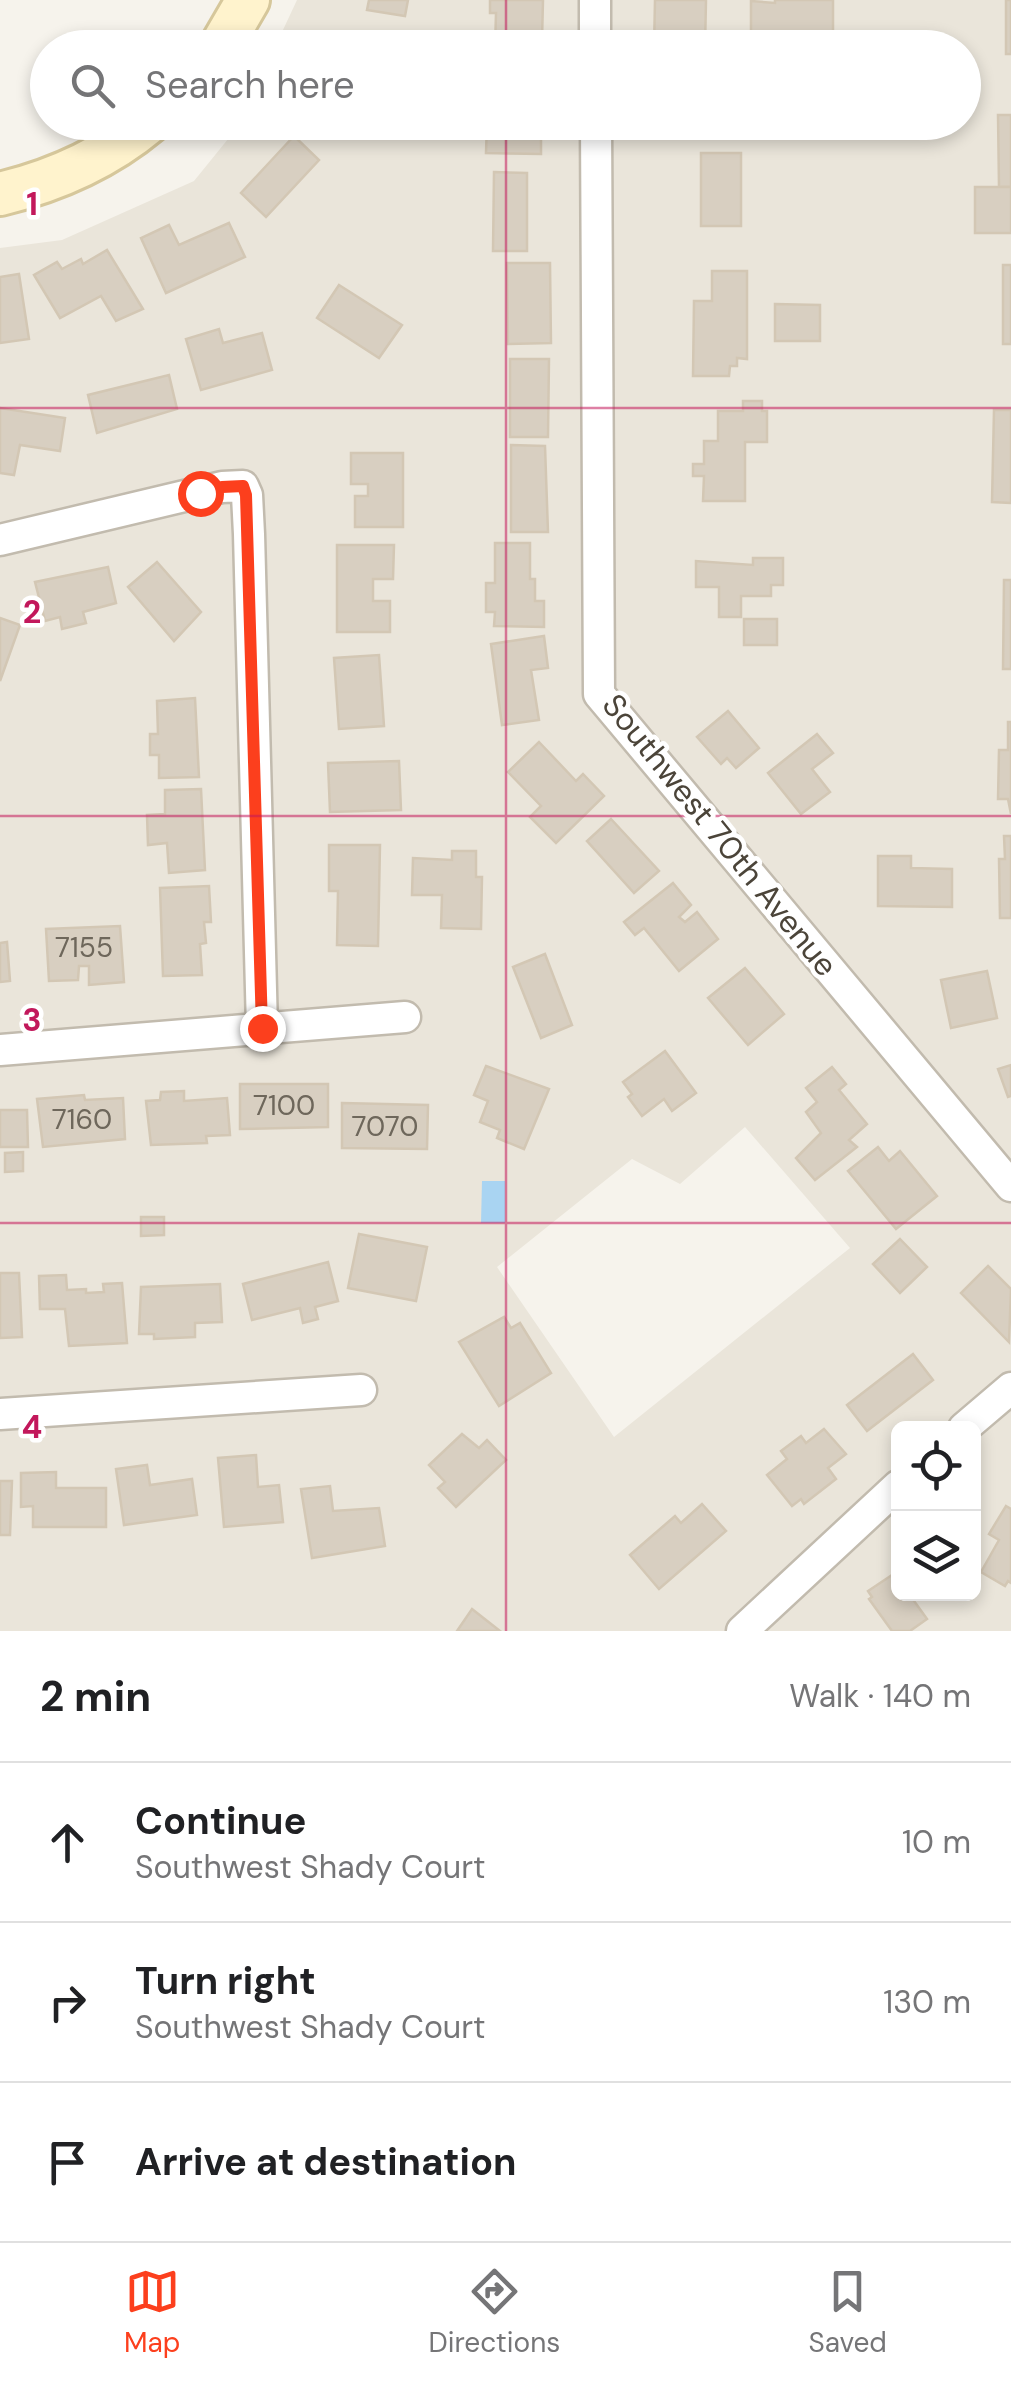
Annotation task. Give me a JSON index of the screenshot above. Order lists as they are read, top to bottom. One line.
{"streets":{"street":["Southwest 70th Avenue"]},"house_numbers":["7155","7100","7160","7070"],"page":{"search":"Search here","heading":["2 min","Walk · 140 m"],"list":[["Continue","Southwest Shady Court","10 m"],["Turn right","Southwest Shady Court","130 m"],"Arrive at destination"],"nav":["Map","Directions","Saved"]},"grid":{"rows":["1","2","3","4"]}}
